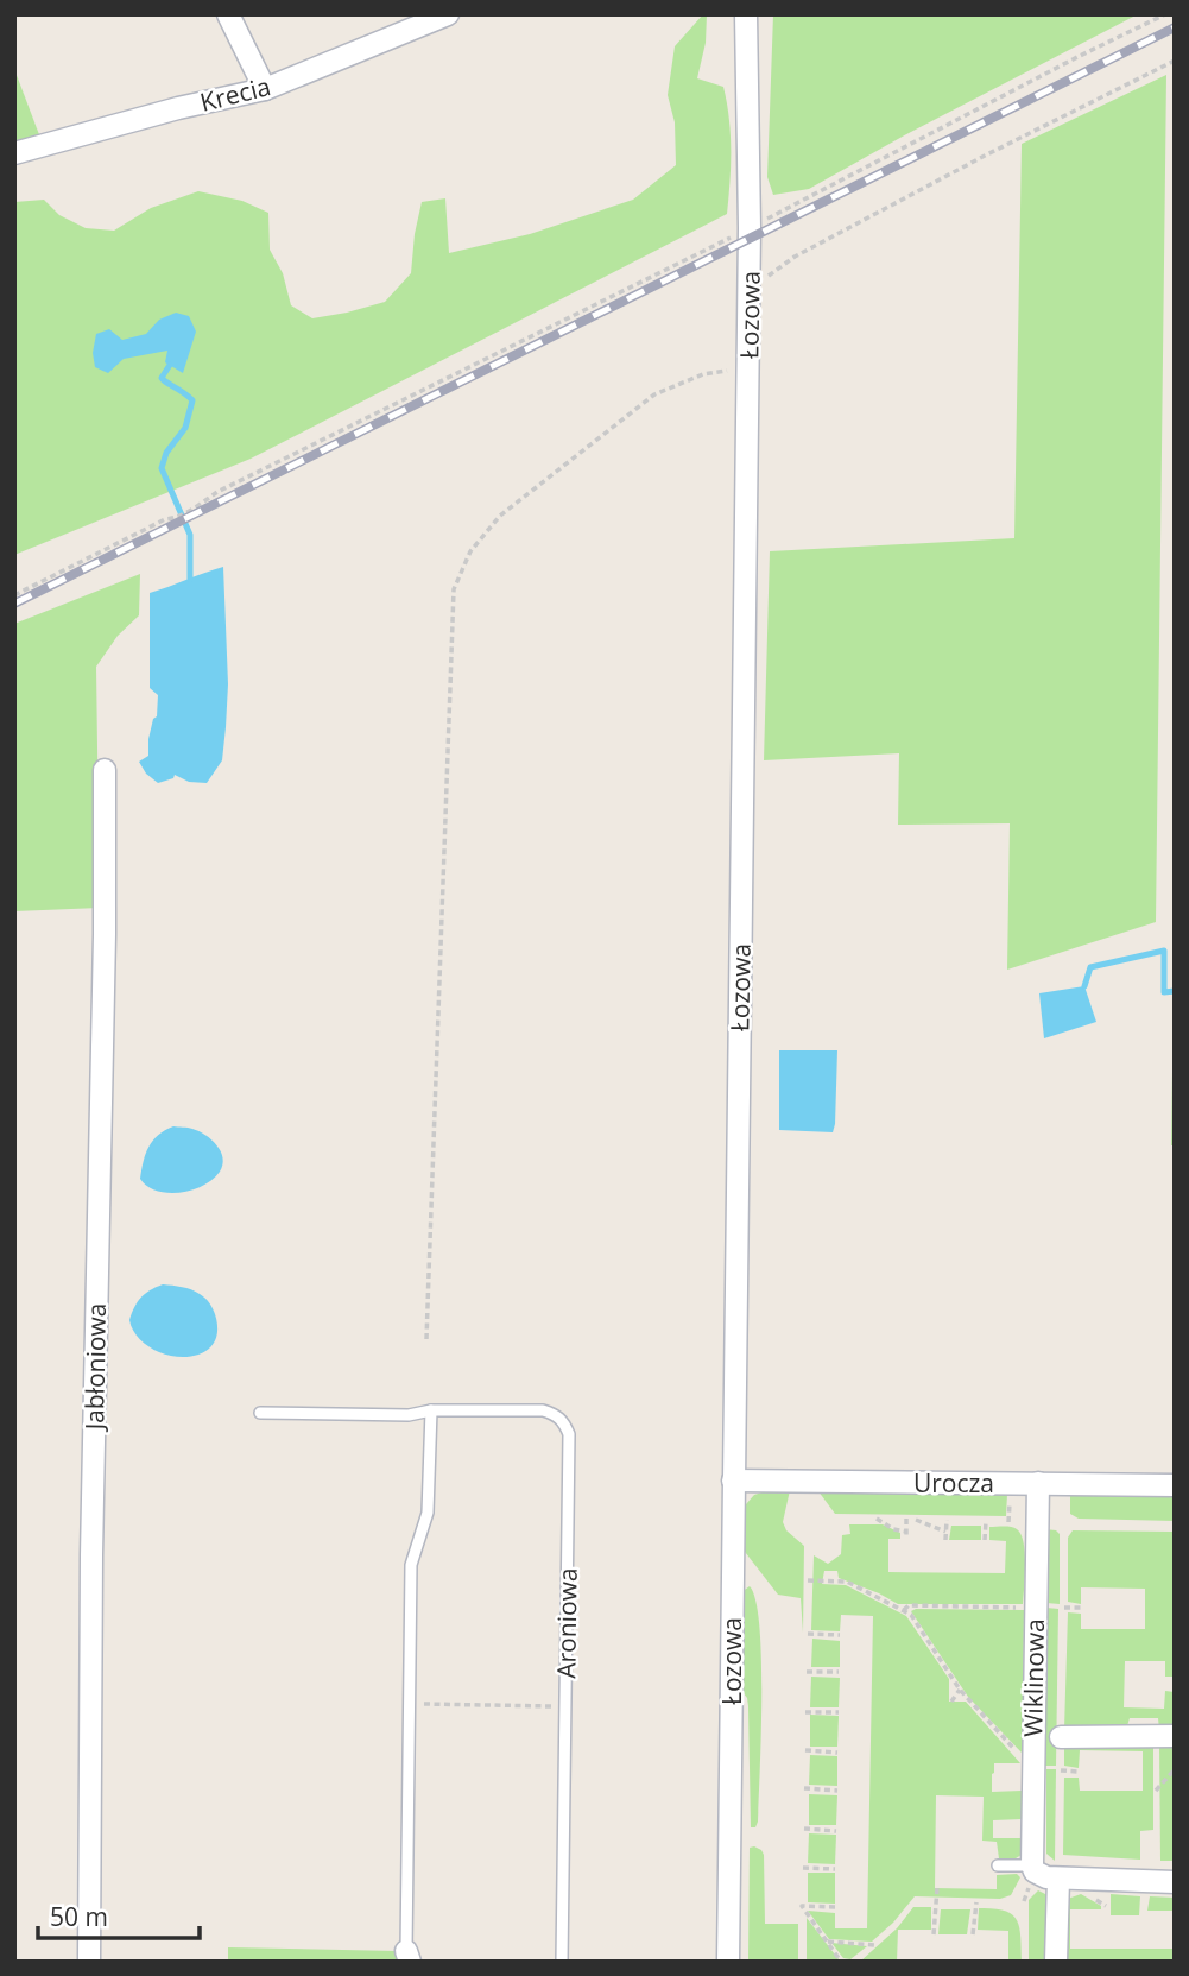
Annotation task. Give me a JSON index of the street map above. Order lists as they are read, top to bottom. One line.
{"streets":{"street":["Krecia","Łozowa","Jabłoniowa","Urocza","Wiklinowa"],"lane":["Aroniowa"]},"crossings":[["Łozowa","Urocza"],["Urocza","Wiklinowa"]],"scale_bar":"50 m"}
